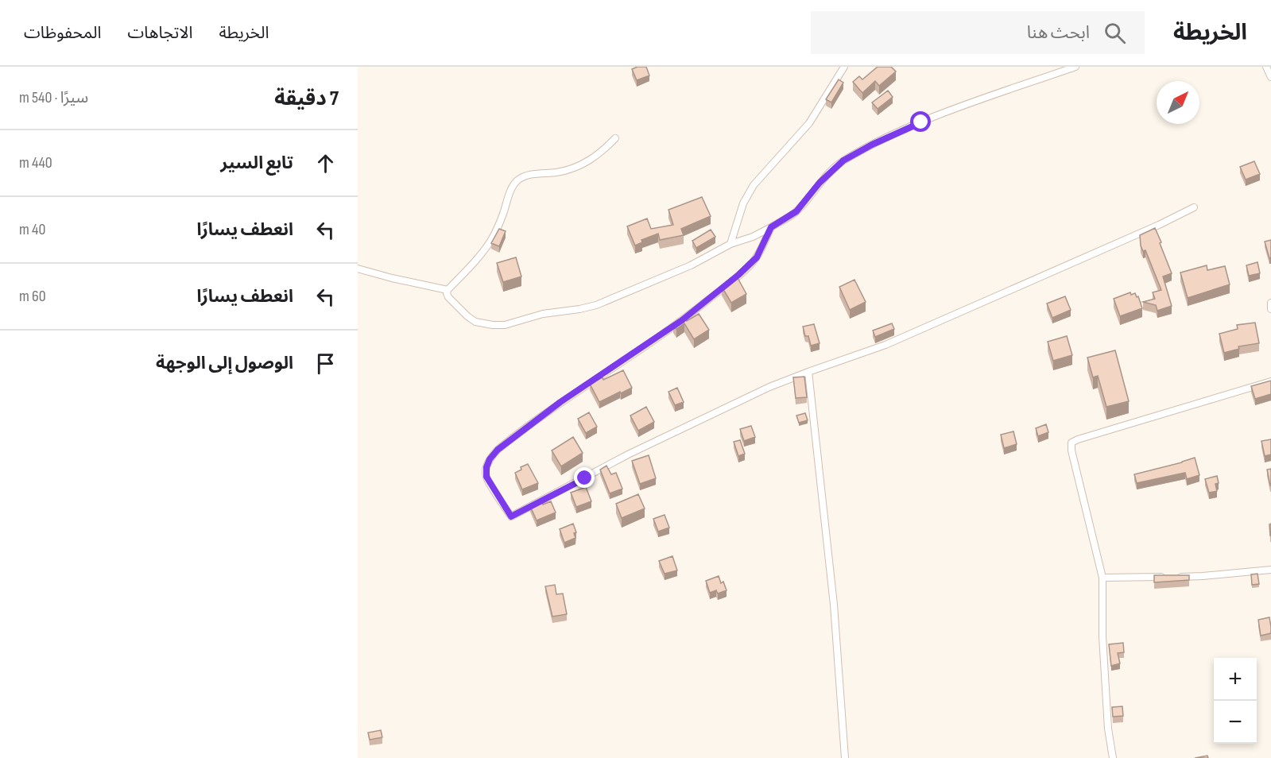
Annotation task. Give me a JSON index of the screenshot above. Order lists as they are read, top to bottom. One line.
{"north":"top right","page":{"header":"الخريطة","search":"ابحث هنا","nav":["الخريطة","الاتجاهات","المحفوظات"],"heading":["7 دقيقة","سيرًا · 540 m"],"list":[["تابع السير","440 m"],["انعطف يسارًا","40 m"],["انعطف يسارًا","60 m"],"الوصول إلى الوجهة"],"map_buttons":["+","−"]}}
